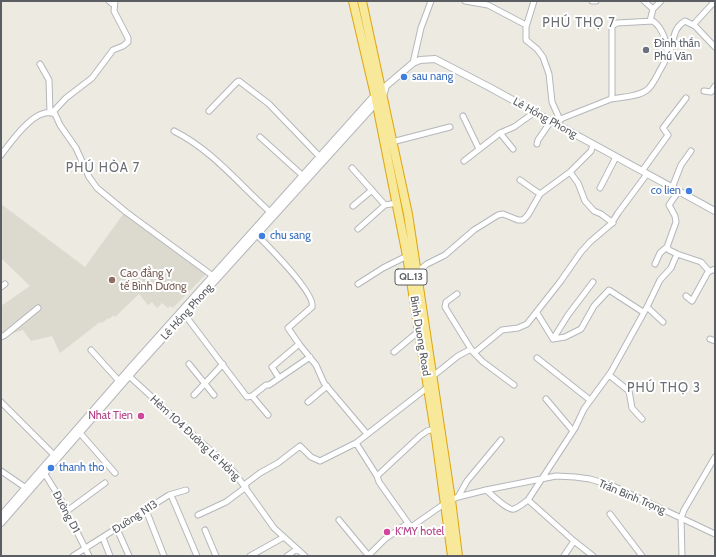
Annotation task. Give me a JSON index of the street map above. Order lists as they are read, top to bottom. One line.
{"streets":{"highway":["QL.13","Binh Duong Road"],"street":["Lê Hồng Phong","Hẻm 104 Đường Lê Hồng","Trần Bình Trọng","Đường D1","Đường N13"]},"crossings":[["Lê Hồng Phong","Binh Duong Road"],["Lê Hồng Phong","Hẻm 104 Đường Lê Hồng"],["Lê Hồng Phong","Đường D1"],["Binh Duong Road","Trần Bình Trọng"],["Đường D1","Đường N13"]],"districts":["PHÚ THỌ 7","PHÚ HÒA 7","PHÚ THỌ 3"],"places":["Đình thần Phú Văn","sau nang","co lien","chu sang","Cao đẳng Y tế Bình Dương","Nhat Tien","thanh tho","K'MY hotel"]}
